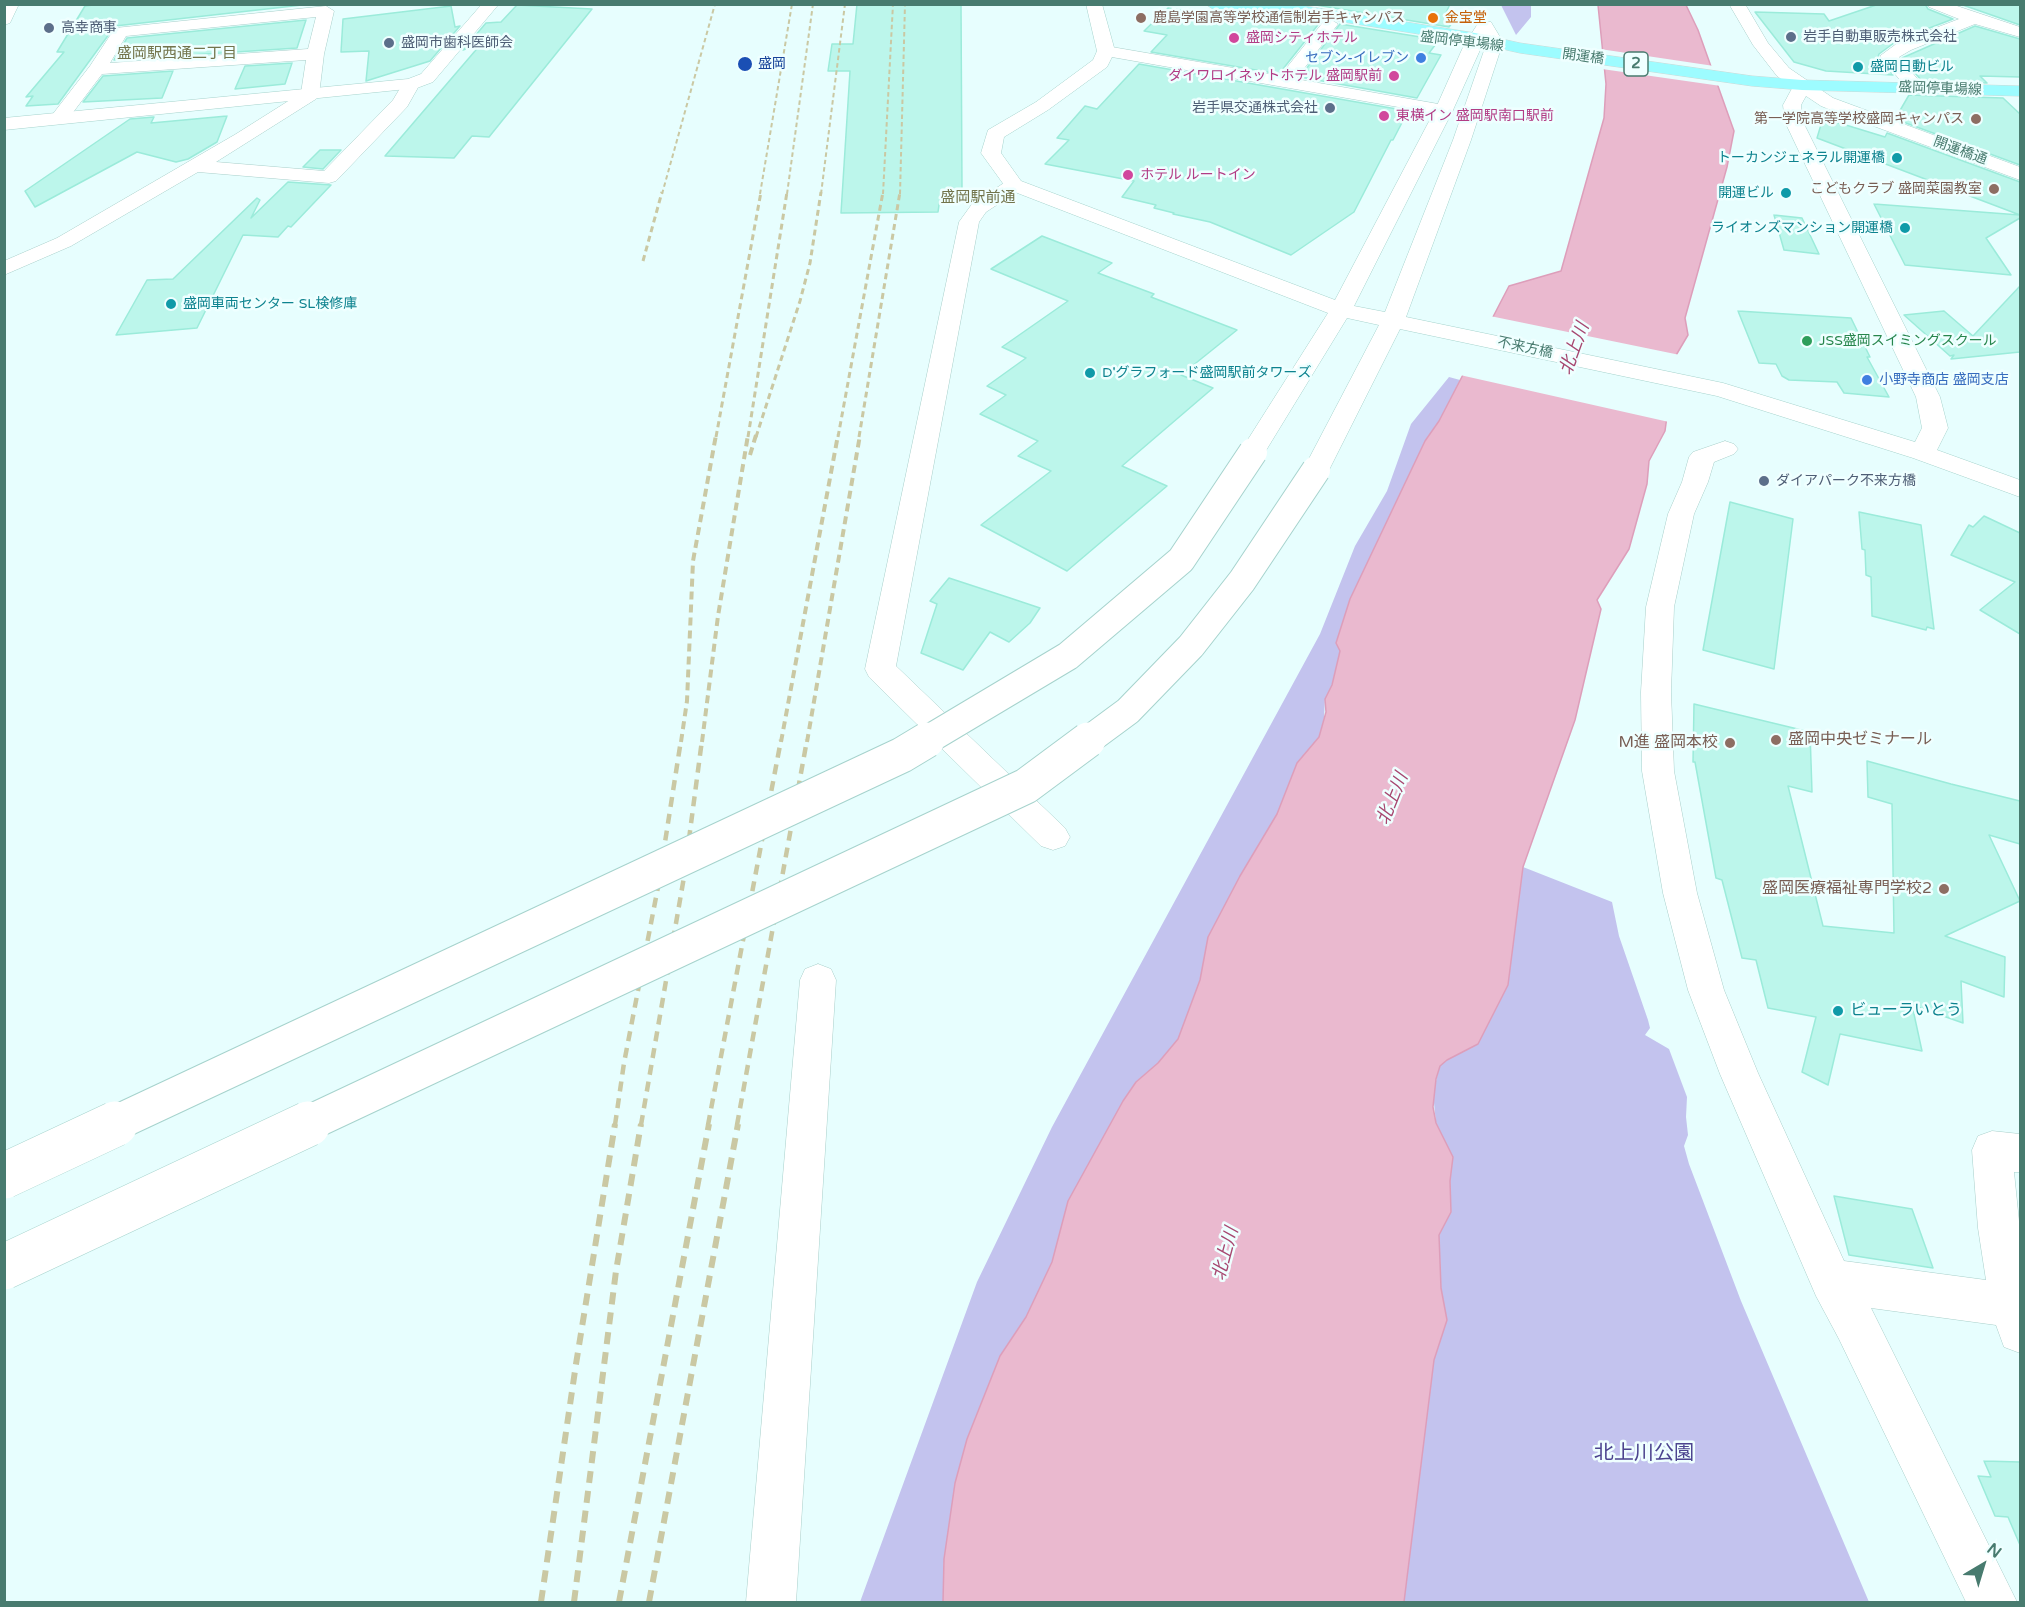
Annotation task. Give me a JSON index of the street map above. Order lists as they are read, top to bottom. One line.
{"streets":{"main road":["盛岡停車場線","開運橋","2"],"street":["開運橋通","不来方橋"]},"crossings":[["盛岡停車場線","開運橋"],["盛岡停車場線","開運橋通"]],"districts":["盛岡駅西通二丁目","盛岡駅前通"],"water":["北上川"],"parks":["北上川公園"],"places":["鹿島学園高等学校通信制岩手キャンパス","金宝堂","高幸商事","岩手自動車販売株式会社","盛岡シティホテル","盛岡市歯科医師会","セブン-イレブン","盛岡","盛岡日動ビル","ダイワロイネットホテル 盛岡駅前","岩手県交通株式会社","東横イン 盛岡駅南口駅前","第一学院高等学校盛岡キャンパス","トーカンジェネラル開運橋","ホテル ルートイン","こどもクラブ 盛岡菜園教室","開運ビル","ライオンズマンション開運橋","盛岡車両センター SL検修庫","JSS盛岡スイミングスクール","D'グラフォード盛岡駅前タワーズ","小野寺商店 盛岡支店","ダイアパーク不来方橋","盛岡中央ゼミナール","M進 盛岡本校","盛岡医療福祉専門学校2","ビューラいとう"],"north":"top right"}
